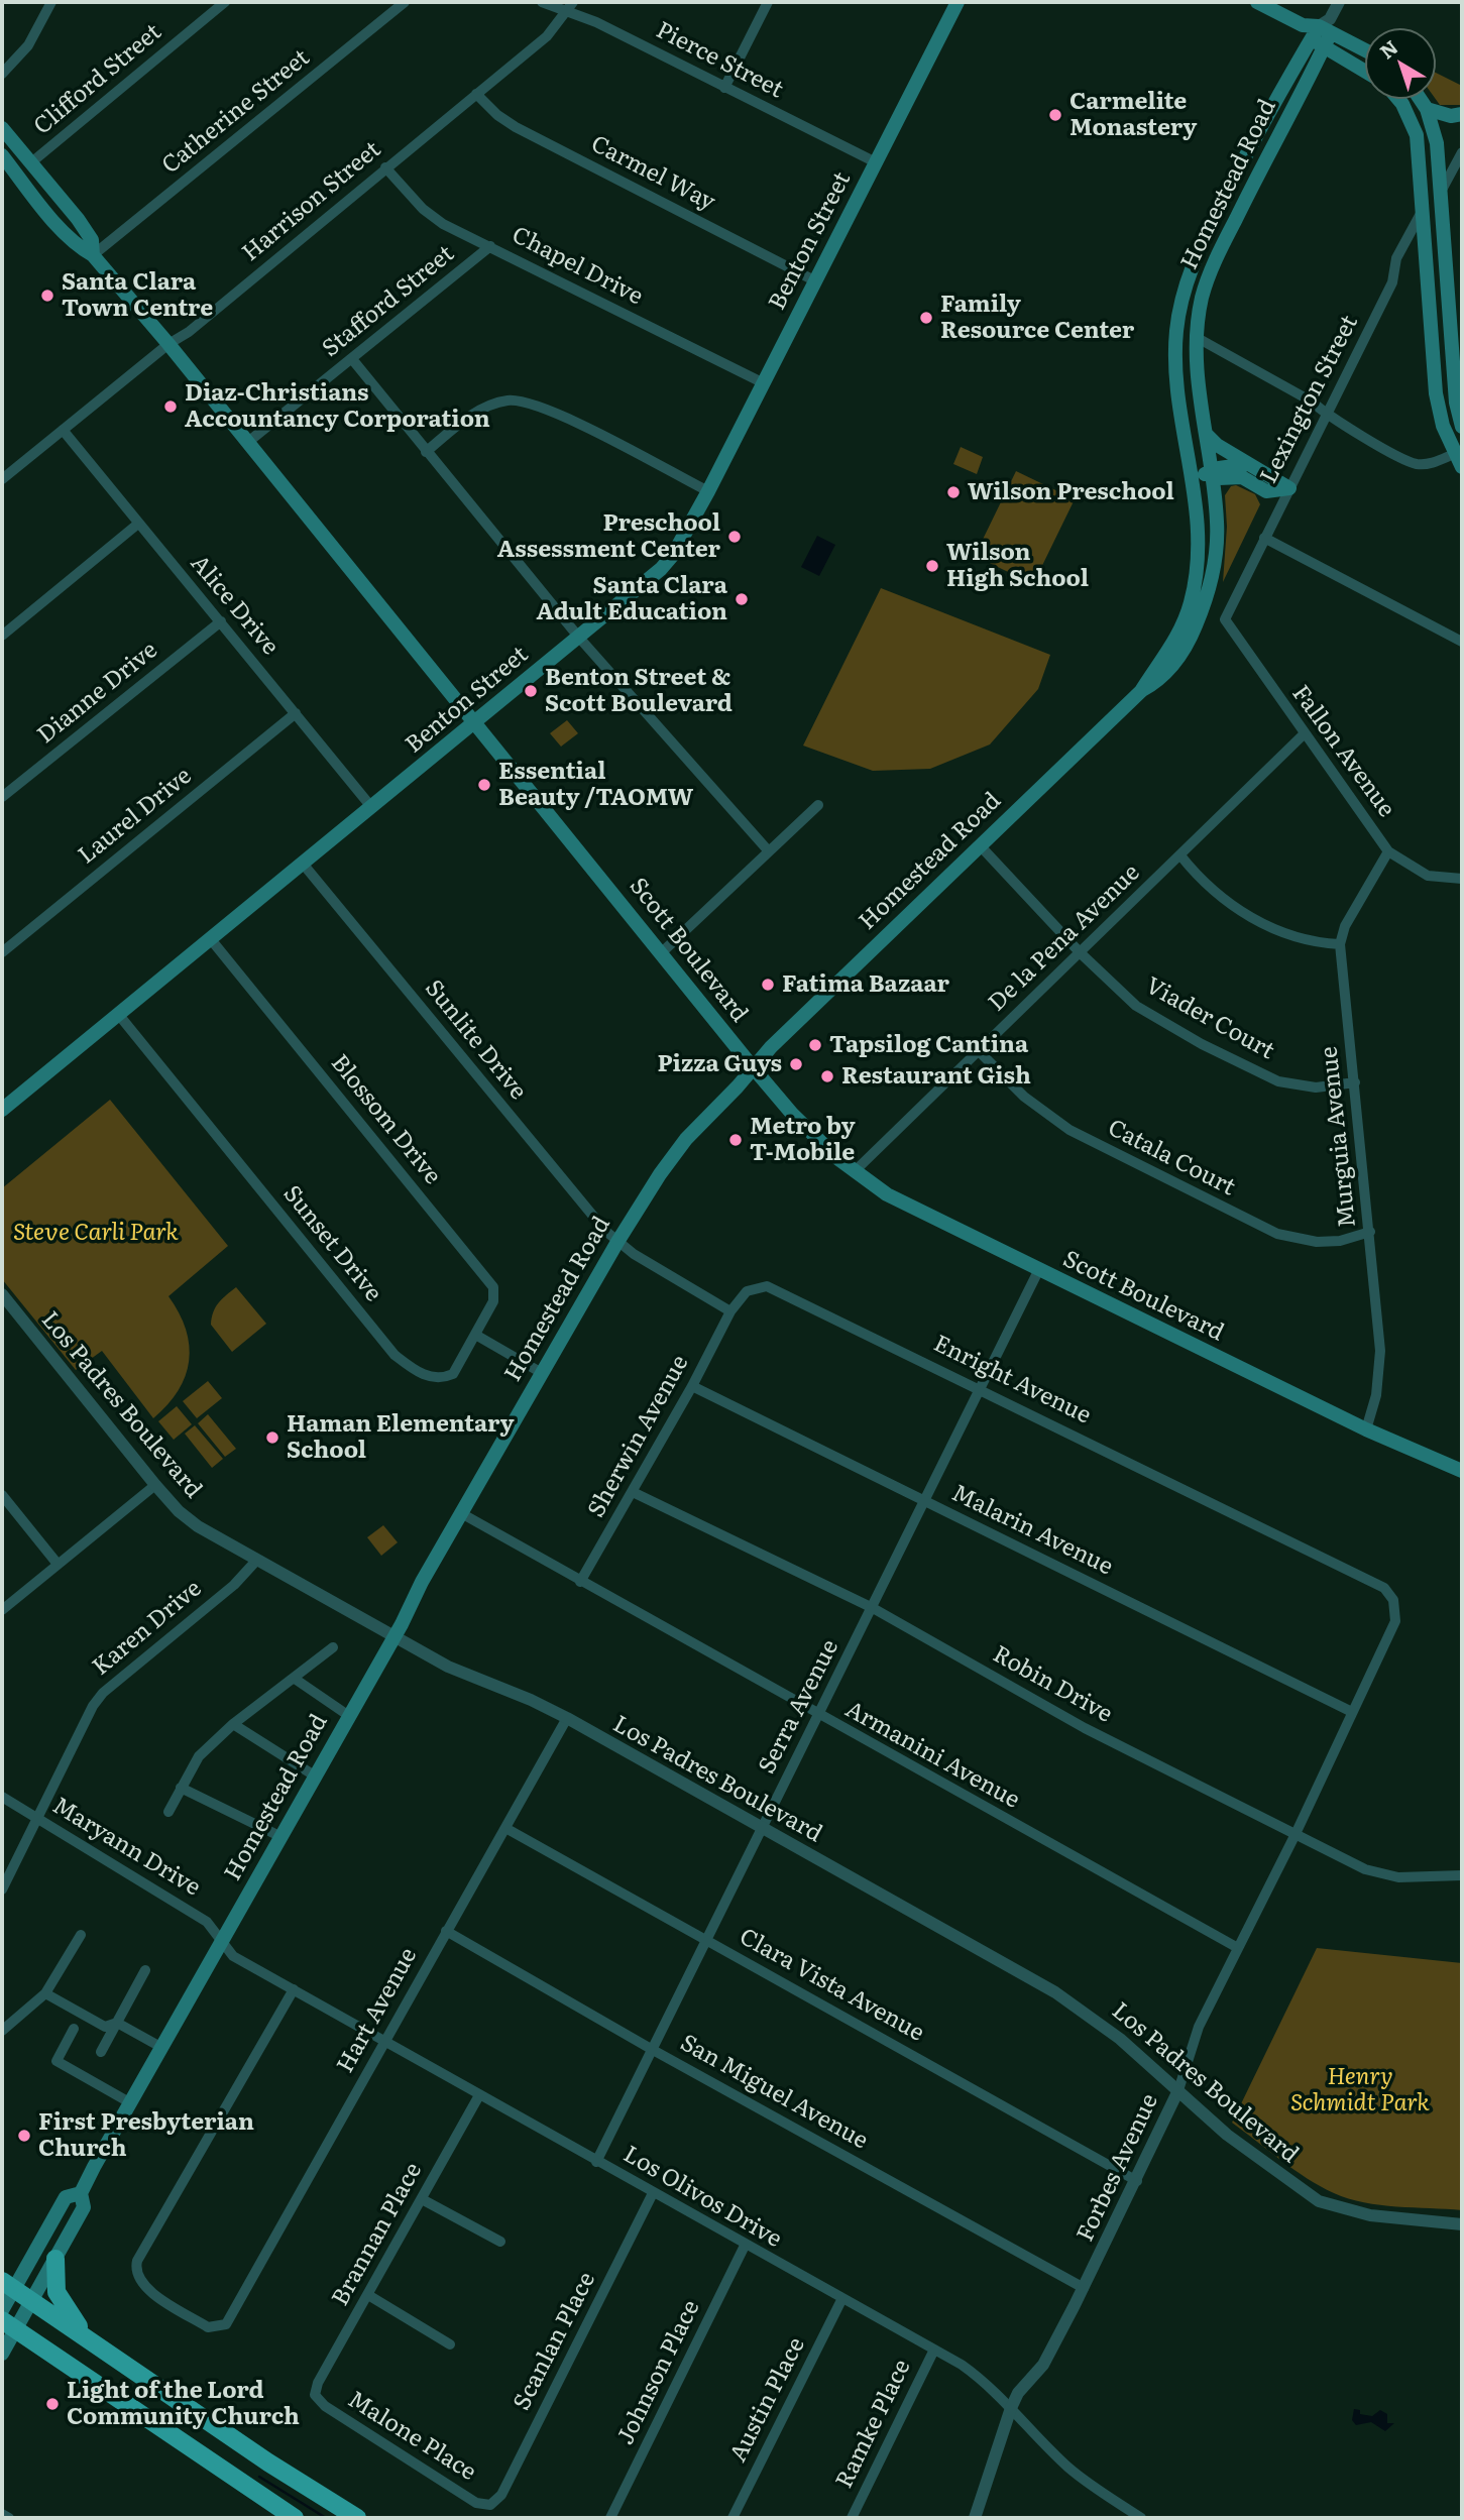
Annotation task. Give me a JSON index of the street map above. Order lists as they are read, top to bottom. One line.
{"streets":{"main road":["Homestead Road","Benton Street","Scott Boulevard"],"street":["Pierce Street","Clifford Street","Catherine Street","Carmel Way","Harrison Street","Chapel Drive","Stafford Street","Lexington Street","Alice Drive","Dianne Drive","Fallon Avenue","Laurel Drive","De la Pena Avenue","Viader Court","Sunlite Drive","Blossom Drive","Murguia Avenue","Catala Court","Sunset Drive","Enright Avenue","Los Padres Boulevard","Sherwin Avenue","Malarin Avenue","Karen Drive","Robin Drive","Serra Avenue","Armanini Avenue","Maryann Drive","Clara Vista Avenue","Hart Avenue","San Miguel Avenue","Forbes Avenue","Los Olivos Drive","Brannan Place","Scanlan Place","Johnson Place","Austin Place","Ramke Place","Malone Place"]},"crossings":[["Pierce Street","Harrison Street"],["Pierce Street","Benton Street"],["Clifford Street","Scott Boulevard"],["Catherine Street","Scott Boulevard"],["Carmel Way","Harrison Street"],["Carmel Way","Benton Street"],["Homestead Road","Scott Boulevard"],["Homestead Road","Viader Court"],["Homestead Road","Sunlite Drive"],["Homestead Road","Los Padres Boulevard"],["Homestead Road","Armanini Avenue"],["Homestead Road","Maryann Drive"],["Homestead Road","Los Olivos Drive"],["Harrison Street","Chapel Drive"],["Harrison Street","Alice Drive"],["Harrison Street","Scott Boulevard"],["Benton Street","Chapel Drive"],["Benton Street","Alice Drive"],["Benton Street","Scott Boulevard"],["Benton Street","Sunlite Drive"],["Benton Street","Blossom Drive"],["Benton Street","Sunset Drive"],["Chapel Drive","Stafford Street"],["Stafford Street","Scott Boulevard"],["Lexington Street","Fallon Avenue"],["Alice Drive","Dianne Drive"],["Alice Drive","Laurel Drive"],["Fallon Avenue","De la Pena Avenue"],["Fallon Avenue","Murguia Avenue"],["De la Pena Avenue","Scott Boulevard"],["De la Pena Avenue","Viader Court"],["De la Pena Avenue","Catala Court"],["Scott Boulevard","Murguia Avenue"],["Scott Boulevard","Serra Avenue"],["Viader Court","Murguia Avenue"],["Blossom Drive","Sunset Drive"],["Murguia Avenue","Catala Court"],["Enright Avenue","Sherwin Avenue"],["Enright Avenue","Serra Avenue"],["Enright Avenue","Forbes Avenue"],["Los Padres Boulevard","Karen Drive"],["Los Padres Boulevard","Serra Avenue"],["Los Padres Boulevard","Hart Avenue"],["Los Padres Boulevard","Forbes Avenue"],["Sherwin Avenue","Malarin Avenue"],["Sherwin Avenue","Robin Drive"],["Sherwin Avenue","Armanini Avenue"],["Malarin Avenue","Serra Avenue"],["Malarin Avenue","Forbes Avenue"],["Karen Drive","Maryann Drive"],["Robin Drive","Serra Avenue"],["Robin Drive","Forbes Avenue"],["Serra Avenue","Armanini Avenue"],["Serra Avenue","Clara Vista Avenue"],["Serra Avenue","San Miguel Avenue"],["Serra Avenue","Los Olivos Drive"],["Armanini Avenue","Forbes Avenue"],["Maryann Drive","Los Olivos Drive"],["Clara Vista Avenue","Hart Avenue"],["Clara Vista Avenue","Forbes Avenue"],["Hart Avenue","San Miguel Avenue"],["Hart Avenue","Los Olivos Drive"],["San Miguel Avenue","Forbes Avenue"],["Forbes Avenue","Los Olivos Drive"],["Los Olivos Drive","Brannan Place"],["Los Olivos Drive","Scanlan Place"],["Los Olivos Drive","Johnson Place"],["Los Olivos Drive","Austin Place"],["Los Olivos Drive","Ramke Place"],["Brannan Place","Malone Place"],["Scanlan Place","Malone Place"]],"parks":["Steve Carli Park","Henry Schmidt Park"],"places":["Carmelite Monastery","Santa Clara Town Centre","Family Resource Center","Diaz-Christians Accountancy Corporation","Wilson Preschool","Preschool Assessment Center","Wilson High School","Santa Clara Adult Education","Benton Street & Scott Boulevard","Essential Beauty /TAOMW","Fatima Bazaar","Tapsilog Cantina","Pizza Guys","Restaurant Gish","Metro by T-Mobile","Haman Elementary School","First Presbyterian Church","Light of the Lord Community Church"],"north":"top left"}
